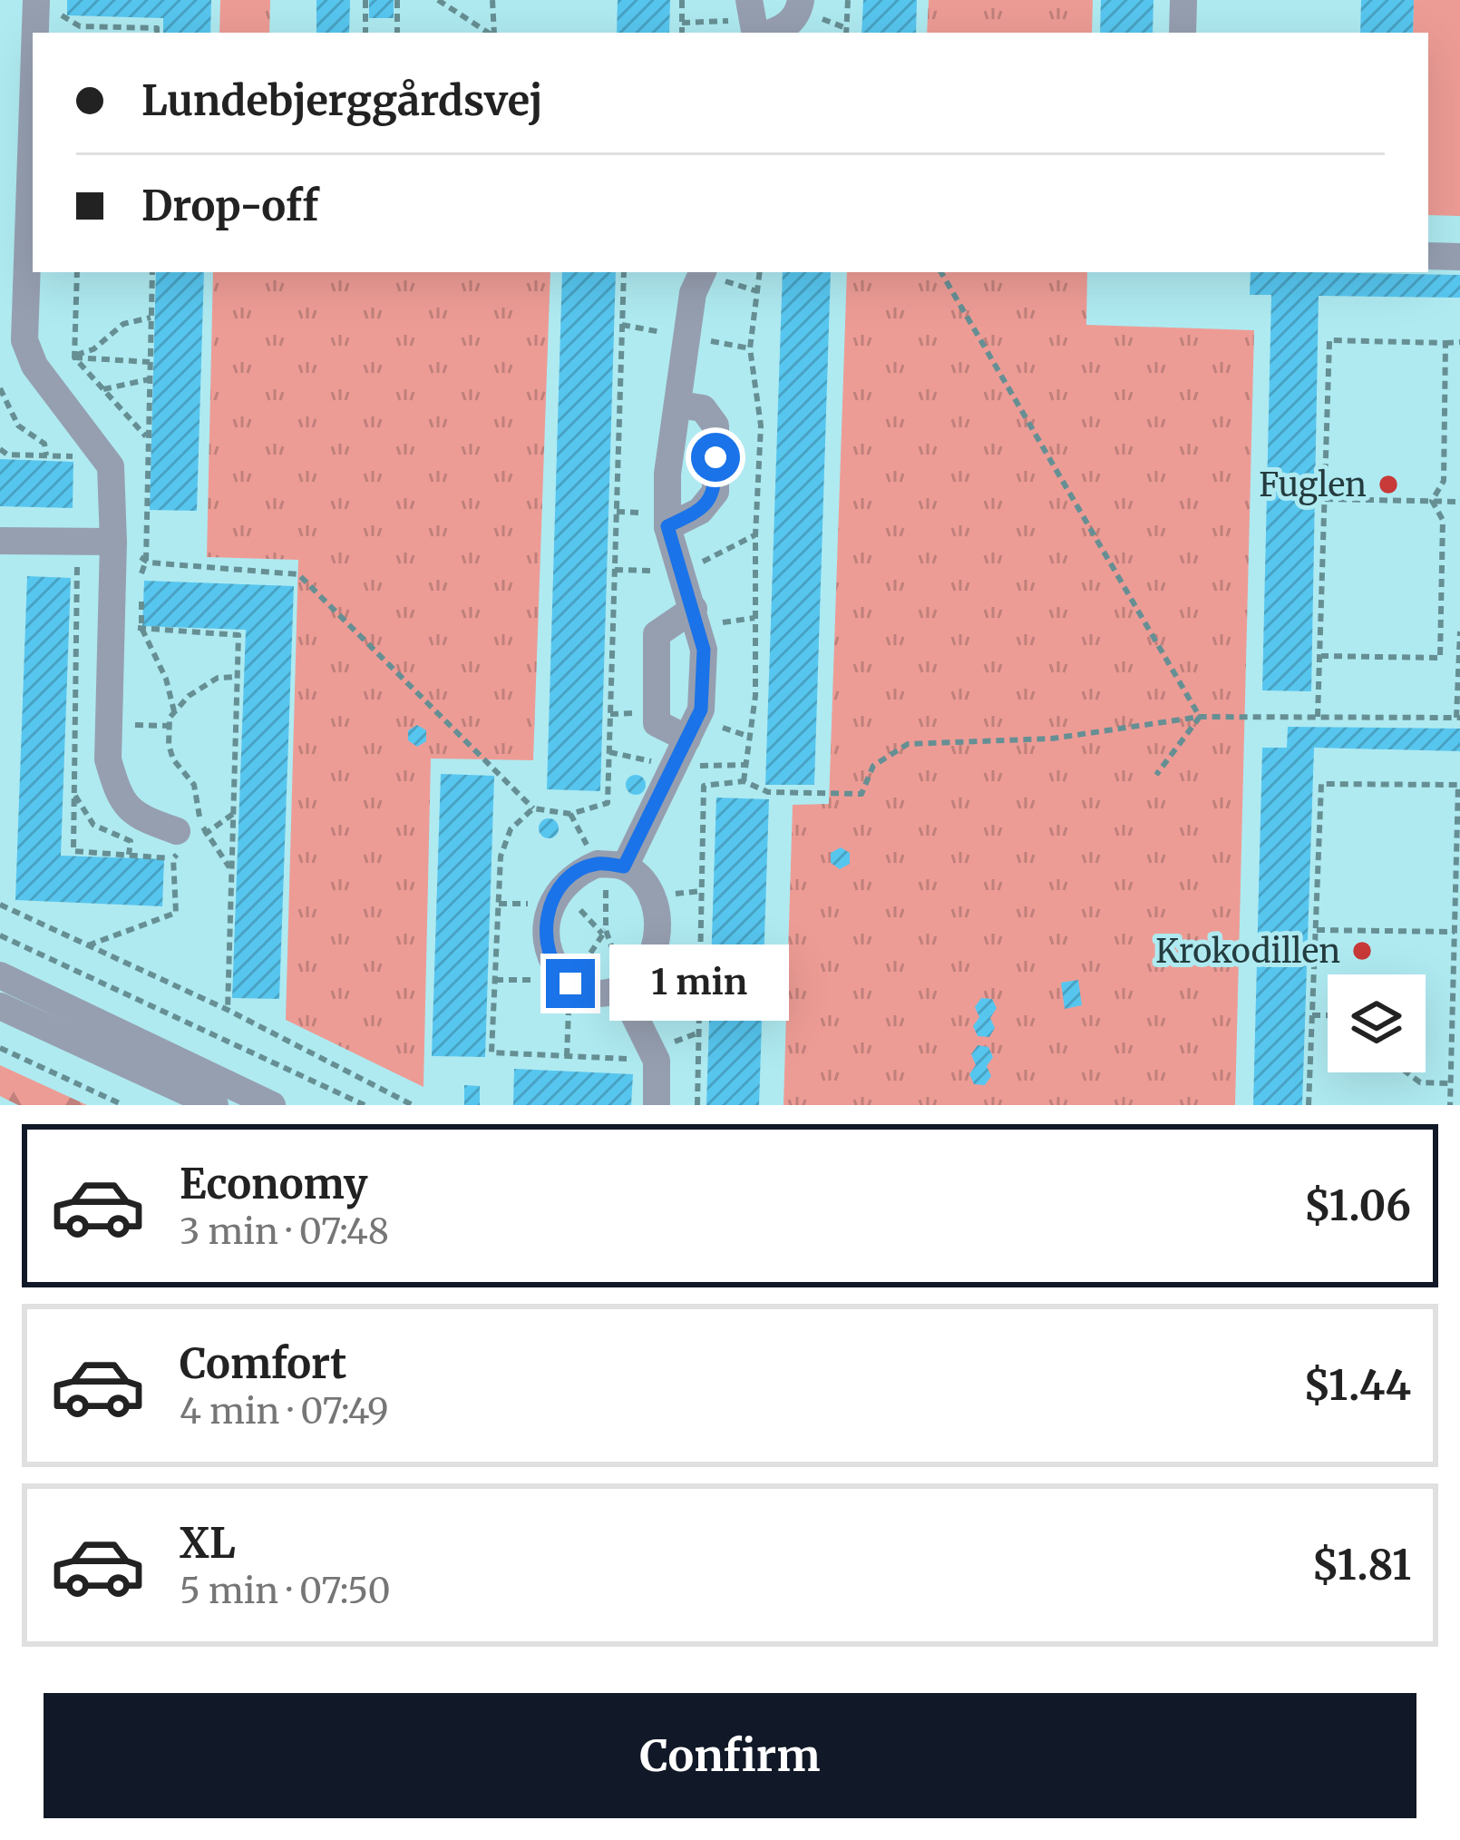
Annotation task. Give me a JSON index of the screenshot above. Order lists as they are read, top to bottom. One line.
{"places":["Fuglen","Krokodillen"],"page":{"banner":["Lundebjerggårdsvej","Drop-off"],"bubble":"1 min","list":[{"name":"Economy","note":"3 min · 07:48","value":"$1.06"},{"name":"Comfort","note":"4 min · 07:49","value":"$1.44"},{"name":"XL","note":"5 min · 07:50","value":"$1.81"}],"buttons":"Confirm"}}
